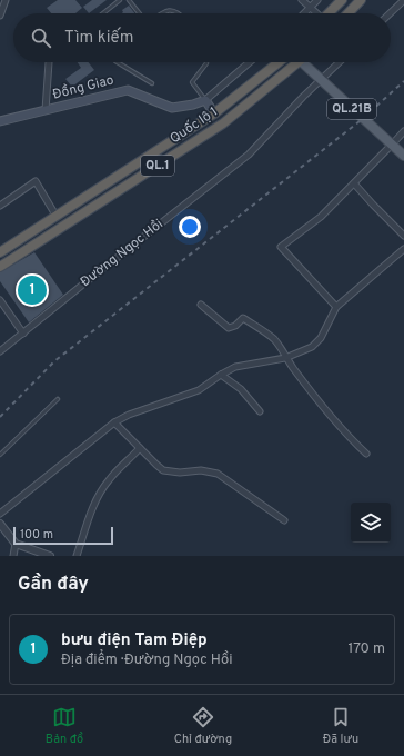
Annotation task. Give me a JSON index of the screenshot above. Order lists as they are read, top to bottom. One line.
{"streets":{"highway":["Quốc lộ 1","QL.1"],"main road":["Đồng Giao","QL.21B"],"street":["Đường Ngọc Hồi"]},"crossings":[["QL.21B","Đường Ngọc Hồi"]],"scale_bar":"100 m","page":{"search":"Tìm kiếm","pins":"1","scale":"100 m","heading":"Gần đây","list":[{"mark":"1","name":"bưu điện Tam Điệp","note":"Địa điểm · Đường Ngọc Hồi","value":"170 m"}],"nav":["Bản đồ","Chỉ đường","Đã lưu"]}}
